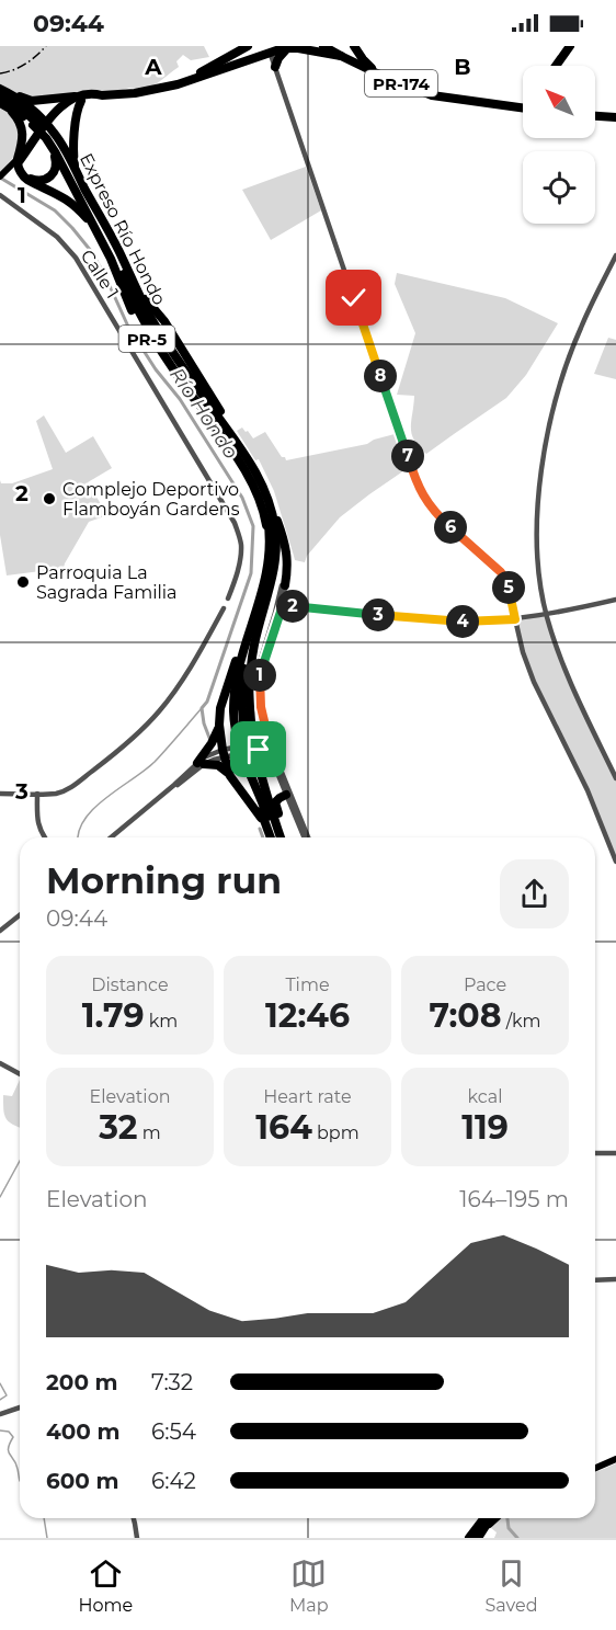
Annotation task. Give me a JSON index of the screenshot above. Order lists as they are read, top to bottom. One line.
{"streets":{"highway":["PR-174","Expreso Río Hondo","PR-5"],"street":["Calle 1"]},"water":["Río Hondo"],"places":["Complejo Deportivo Flamboyán Gardens","Parroquia La Sagrada Familia"],"north":"top left","page":{"status":"09:44","pins":["8","7","6","5","2","3","4","1"],"heading":["Morning run","09:44"],"stats":[["Distance","1.79 km"],["Time","12:46"],["Pace","7:08 /km"],["Elevation","32 m"],["Heart rate","164 bpm"],["kcal","119"]],"chart":["Elevation","164–195 m"],"list":[{"name":"200 m","note":"7:32"},{"name":"400 m","note":"6:54"},{"name":"600 m","note":"6:42"}],"tabs":["Home","Map","Saved"]},"grid":{"columns":["A","B"],"rows":["1","2","3"]}}
